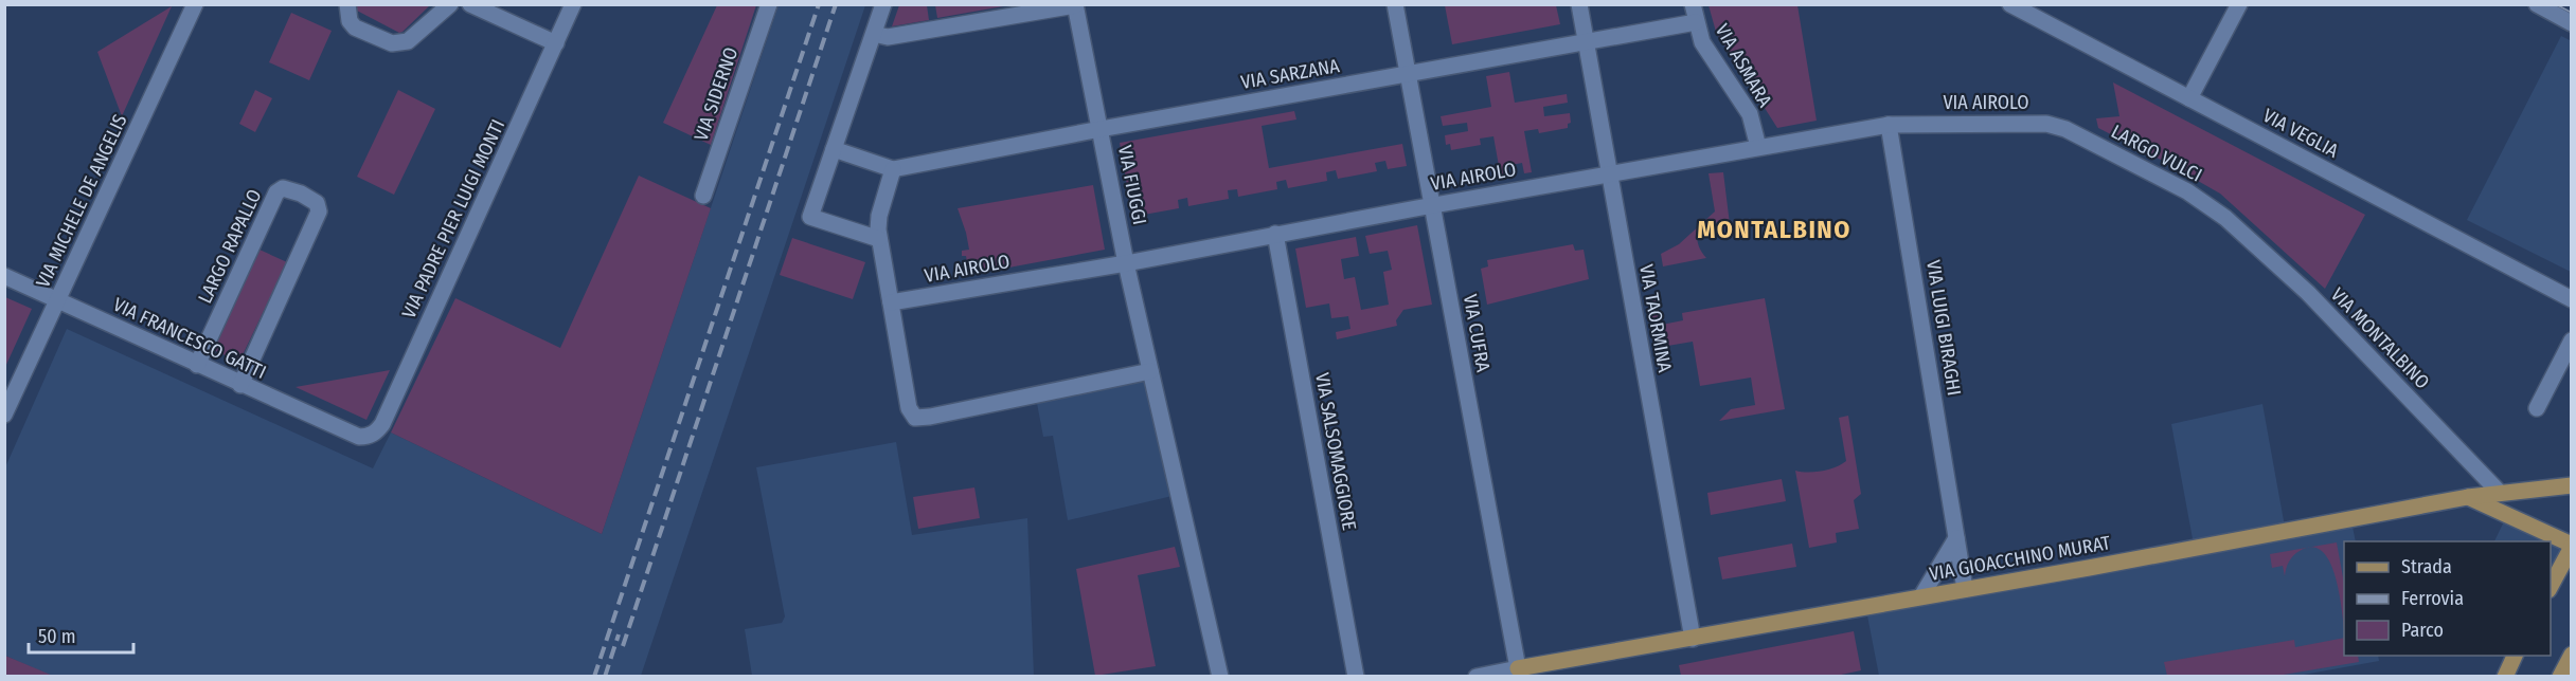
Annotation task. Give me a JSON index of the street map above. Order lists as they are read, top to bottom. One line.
{"streets":{"main road":["VIA GIOACCHINO MURAT"],"street":["VIA ASMARA","VIA SARZANA","VIA SIDERNO","VIA AIROLO","VIA VEGLIA","LARGO VULCI","VIA FIUGGI","VIA MICHELE DE ANGELIS","VIA PADRE PIER LUIGI MONTI","LARGO RAPALLO","VIA TAORMINA","VIA LUIGI BIRAGHI","VIA CUFRA","VIA FRANCESCO GATTI","VIA MONTALBINO","VIA SALSOMAGGIORE"]},"crossings":[["VIA ASMARA","VIA SARZANA"],["VIA ASMARA","VIA AIROLO"],["VIA SARZANA","VIA FIUGGI"],["VIA SARZANA","VIA TAORMINA"],["VIA SARZANA","VIA CUFRA"],["VIA AIROLO","LARGO VULCI"],["VIA AIROLO","VIA FIUGGI"],["VIA AIROLO","VIA TAORMINA"],["VIA AIROLO","VIA LUIGI BIRAGHI"],["VIA AIROLO","VIA CUFRA"],["VIA AIROLO","VIA SALSOMAGGIORE"],["LARGO VULCI","VIA MONTALBINO"],["VIA MICHELE DE ANGELIS","VIA FRANCESCO GATTI"],["VIA PADRE PIER LUIGI MONTI","VIA FRANCESCO GATTI"],["LARGO RAPALLO","VIA FRANCESCO GATTI"],["VIA TAORMINA","VIA GIOACCHINO MURAT"],["VIA LUIGI BIRAGHI","VIA GIOACCHINO MURAT"],["VIA CUFRA","VIA GIOACCHINO MURAT"],["VIA MONTALBINO","VIA GIOACCHINO MURAT"]],"districts":["MONTALBINO"],"legend":["Strada","Ferrovia","Parco"],"scale_bar":"50 m"}
